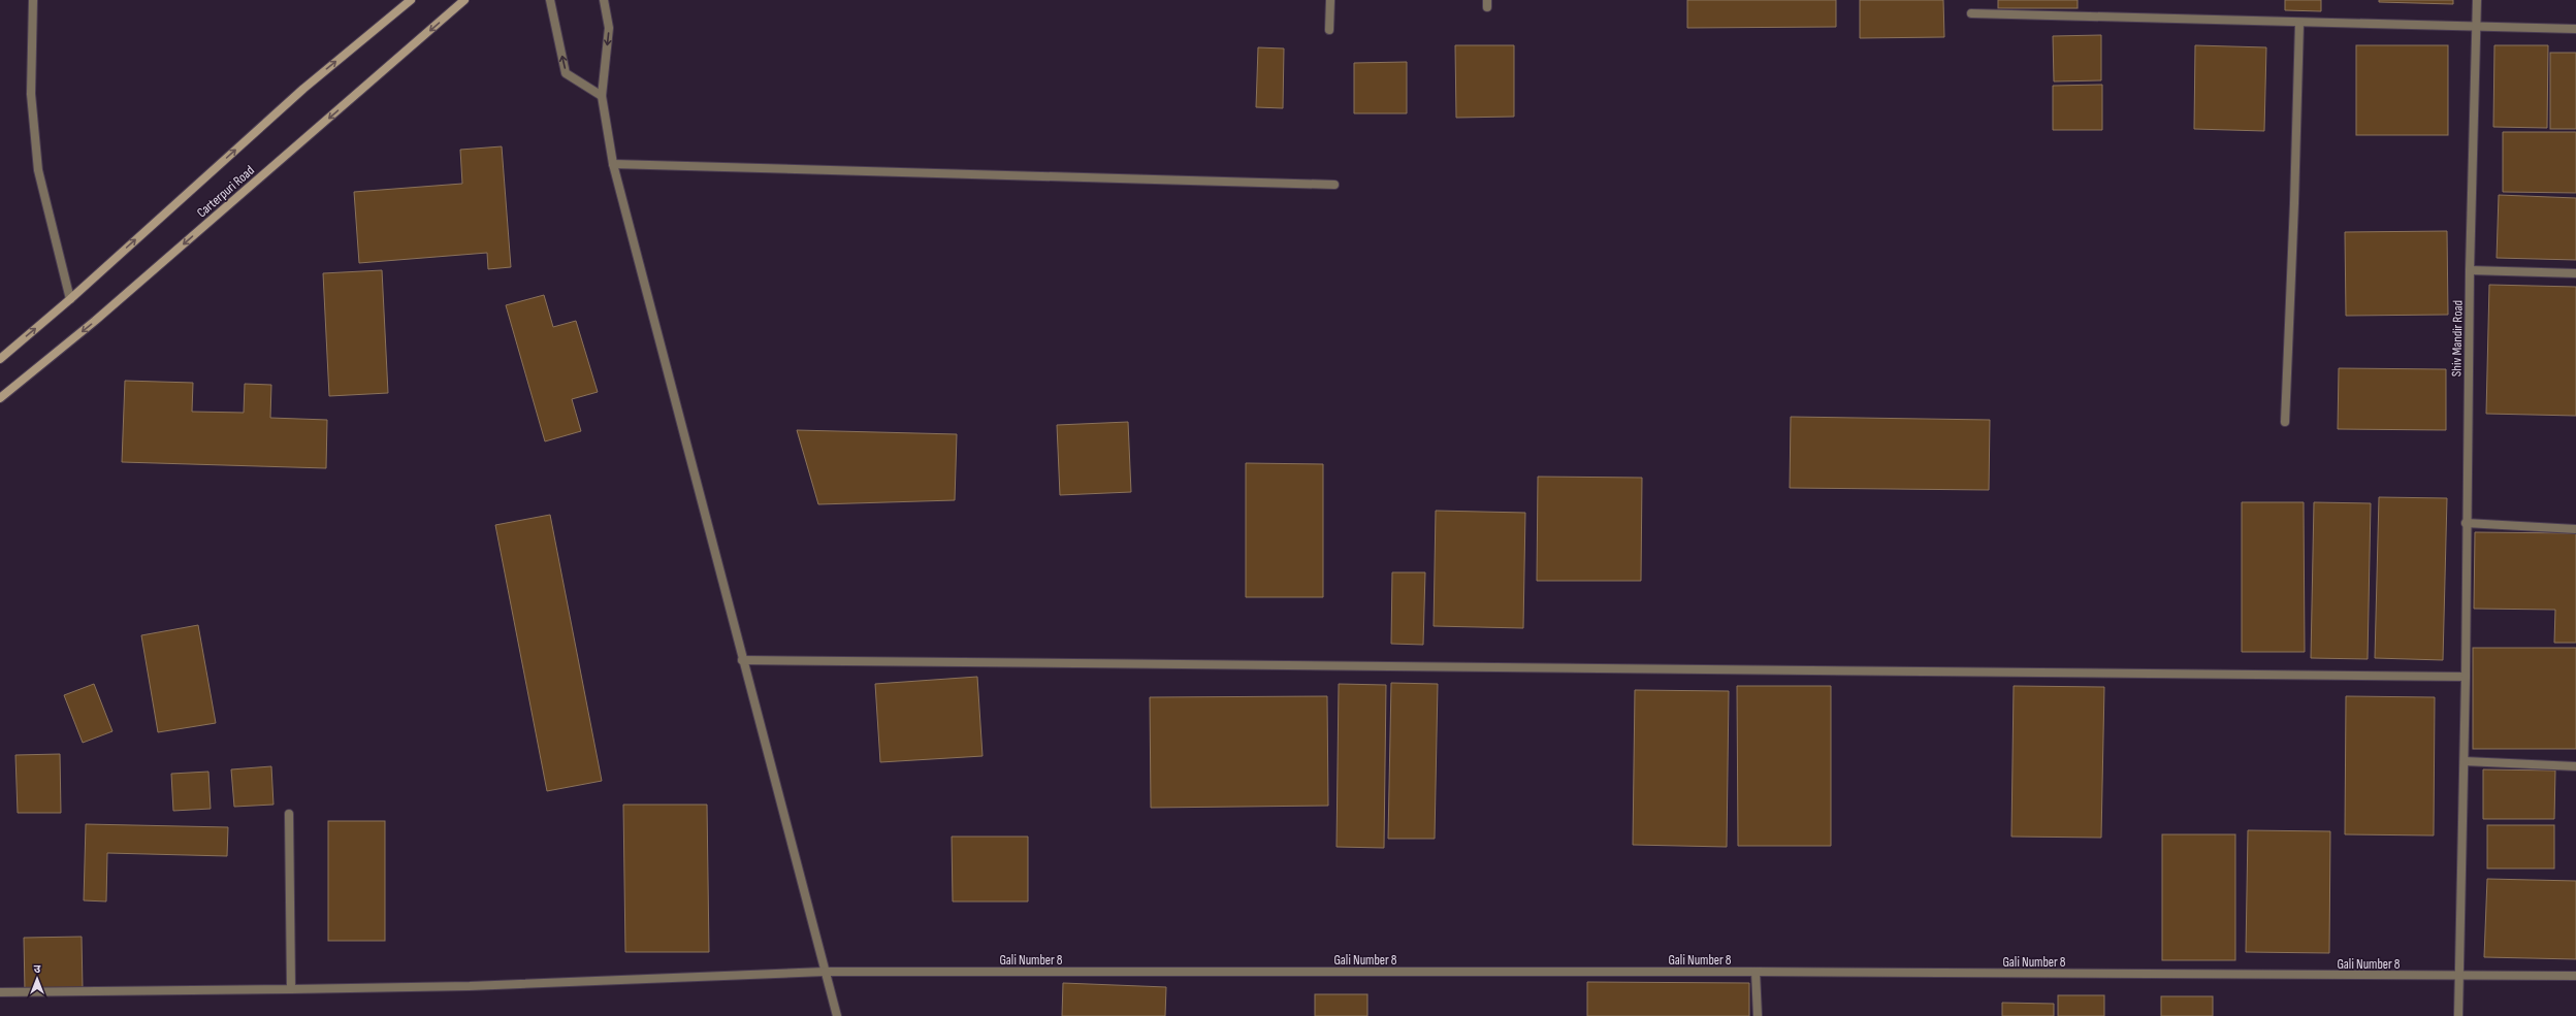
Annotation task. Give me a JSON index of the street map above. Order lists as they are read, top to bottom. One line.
{"streets":{"main road":["Carterpuri Road"],"street":["Shiv Mandir Road","Gali Number 8"]},"crossings":[["Shiv Mandir Road","Gali Number 8"]],"north":"top"}
